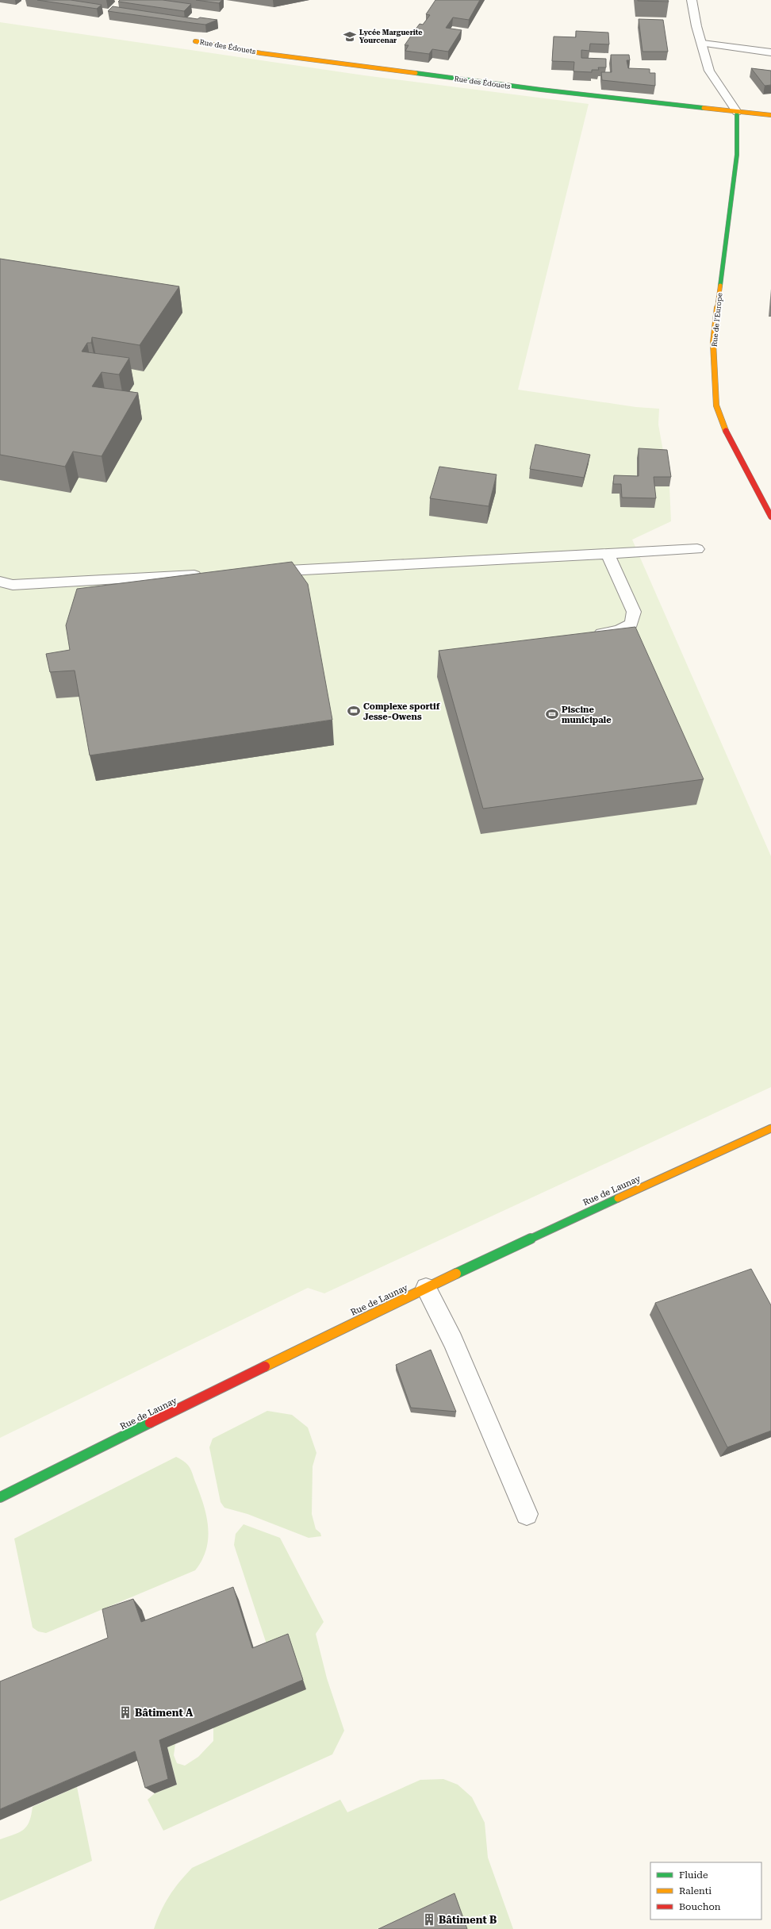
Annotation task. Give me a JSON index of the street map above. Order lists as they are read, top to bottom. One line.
{"streets":{"street":["Rue des Édouets","Rue de l'Europe","Rue de Launay"]},"crossings":[["Rue des Édouets","Rue de l'Europe"]],"places":{"school or university":["Lycée Marguerite Yourcenar"],"sports":["Complexe sportif Jesse-Owens","Piscine municipale"],"building":["Bâtiment A","Bâtiment B"]},"legend":["Fluide","Ralenti","Bouchon"]}
